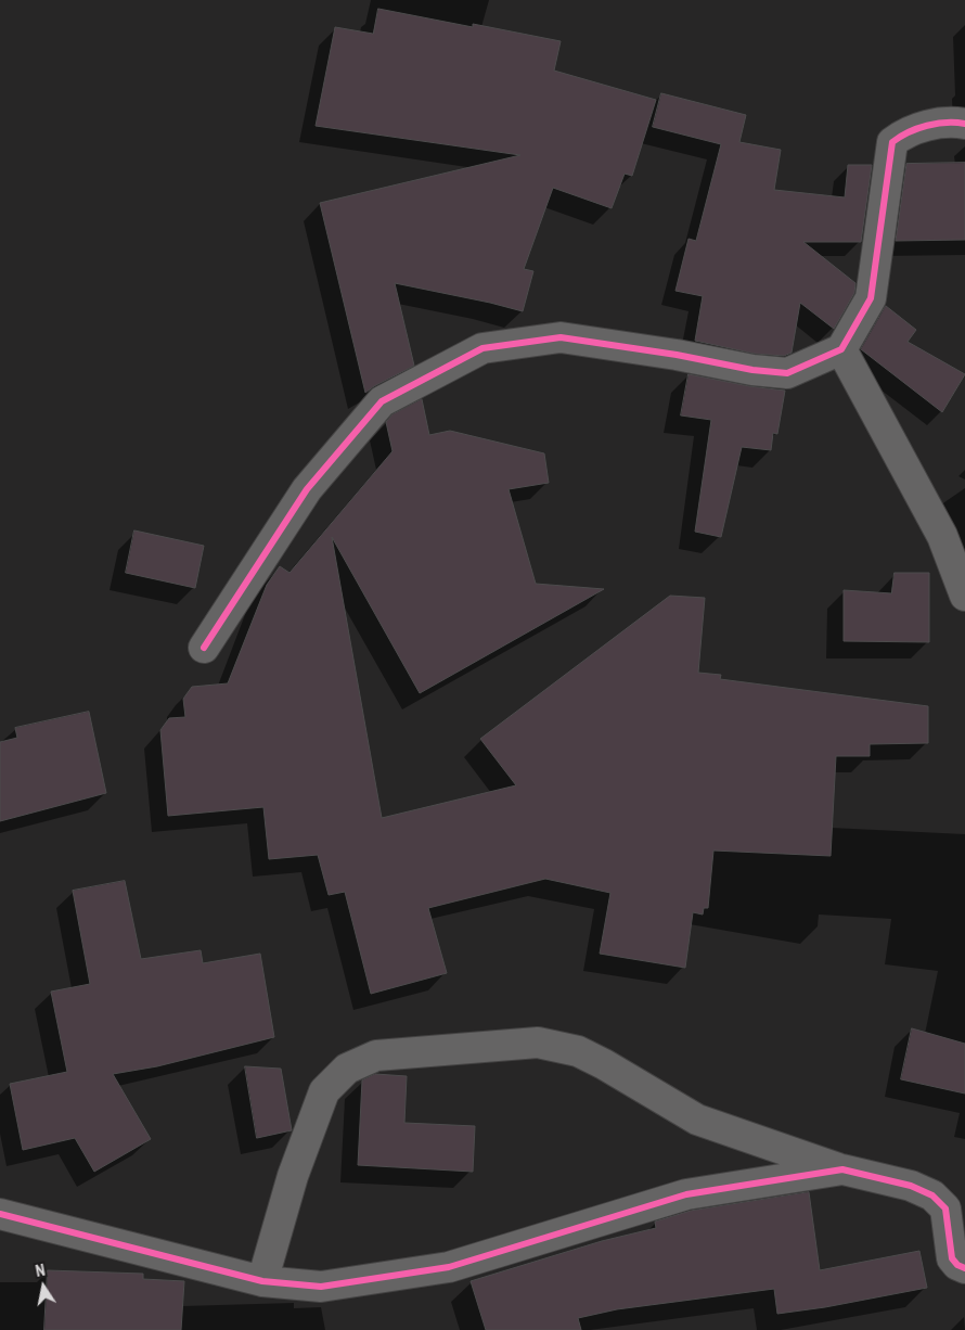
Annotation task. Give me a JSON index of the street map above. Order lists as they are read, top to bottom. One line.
{"north":"top"}
